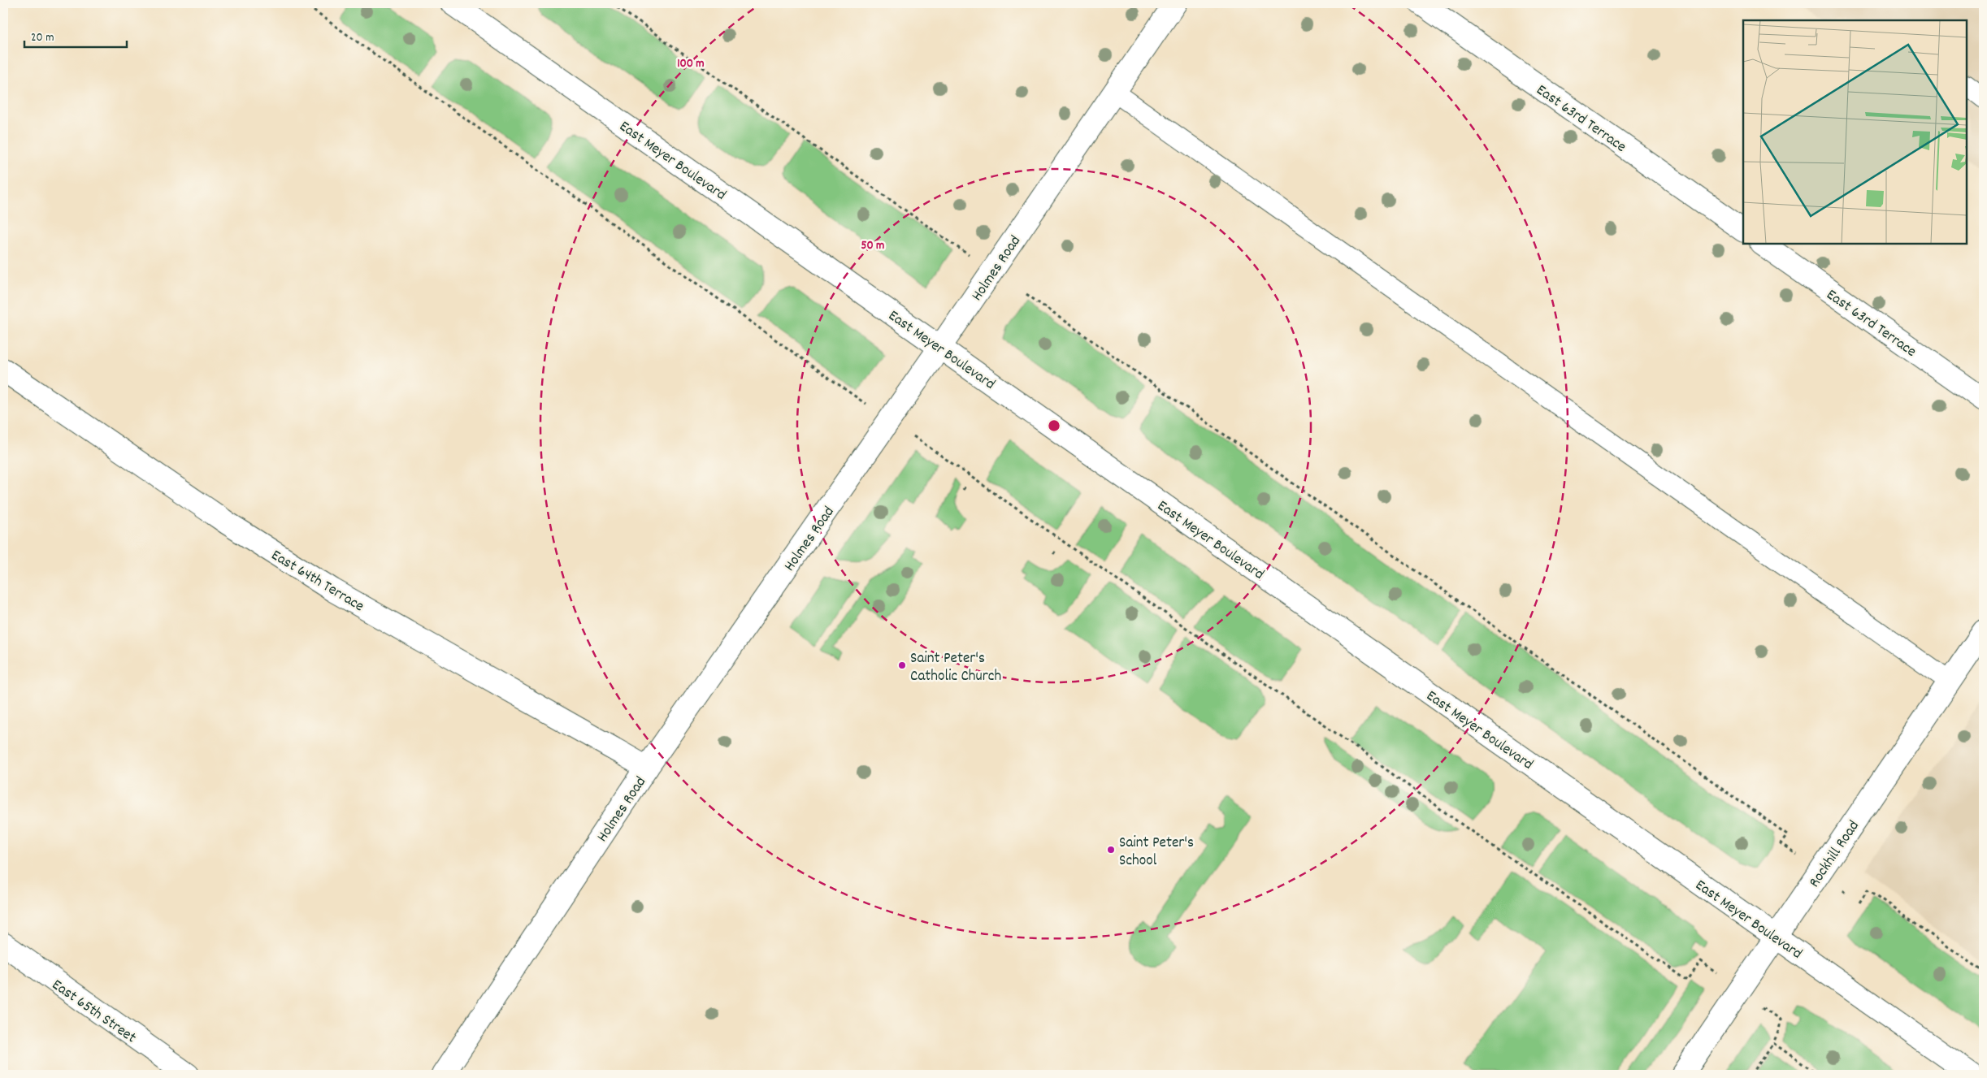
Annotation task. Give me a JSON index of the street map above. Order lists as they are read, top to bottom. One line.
{"streets":{"main road":["East 63rd Terrace","East Meyer Boulevard","Holmes Road","East 64th Terrace","Rockhill Road","East 65th Street"]},"crossings":[["East Meyer Boulevard","Holmes Road"],["East Meyer Boulevard","Rockhill Road"],["Holmes Road","East 64th Terrace"]],"places":["Saint Peter's Catholic Church","Saint Peter's School"],"scale_bar":"20 m","rings":["100 m","50 m"]}
